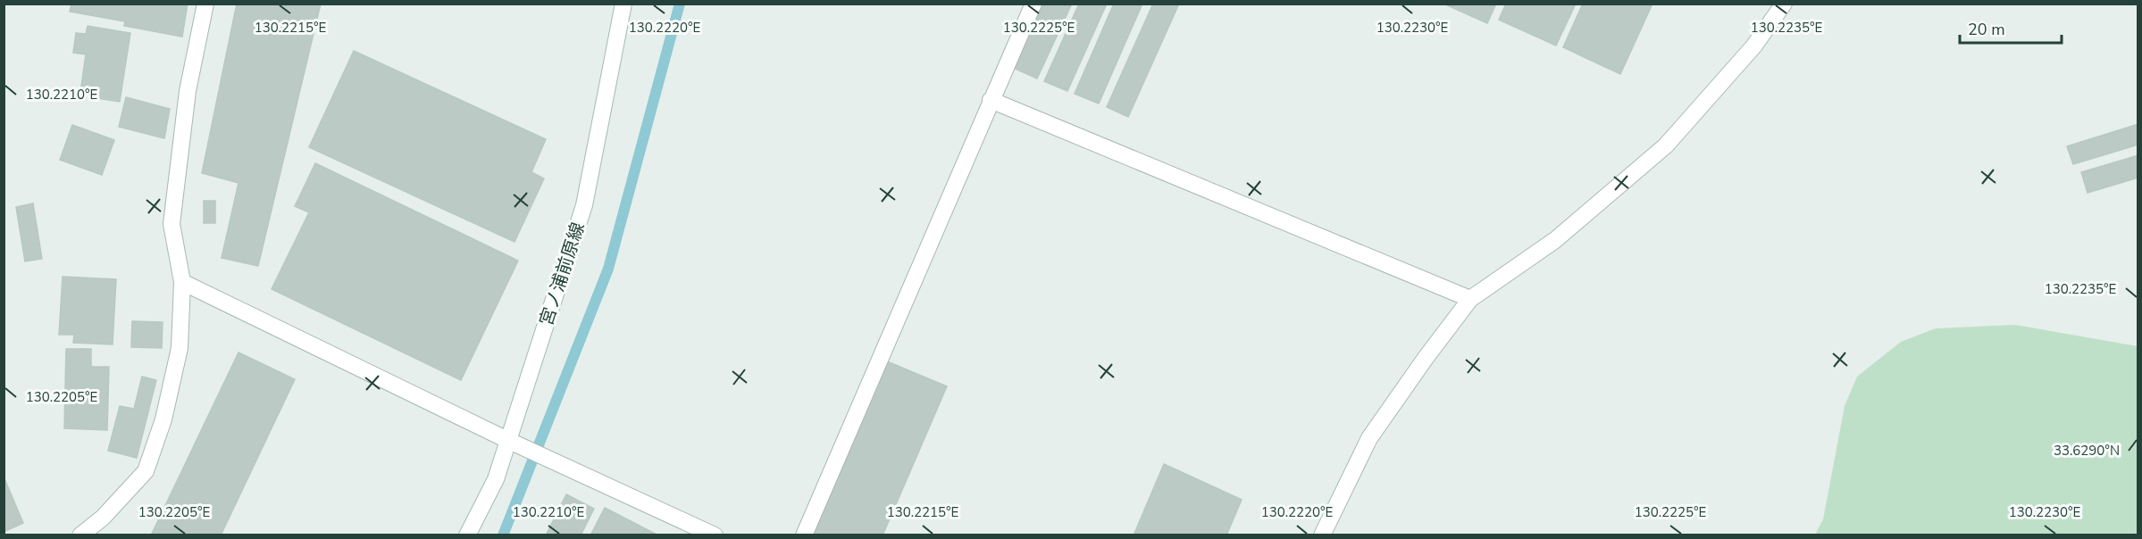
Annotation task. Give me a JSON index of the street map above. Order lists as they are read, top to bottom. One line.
{"streets":{"street":["宮ノ浦前原線"]},"scale_bar":"20 m","coordinates":["130.2215°E","130.2220°E","130.2225°E","130.2230°E","130.2235°E","130.2210°E","130.2205°E","33.6290°N"]}
